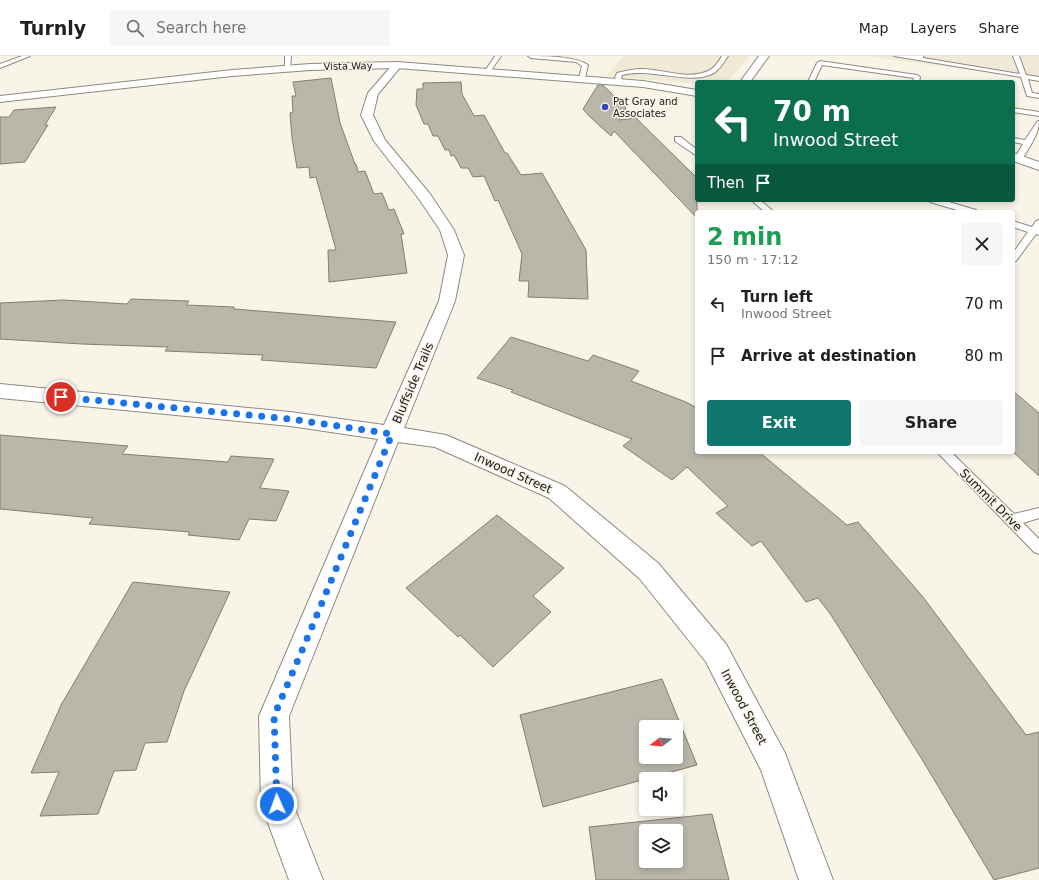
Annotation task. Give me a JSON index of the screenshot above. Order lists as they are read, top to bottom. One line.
{"streets":{"street":["Vista Way","Bluffside Trails","Inwood Street"],"lane":["Summit Drive"]},"crossings":[["Vista Way","Bluffside Trails"],["Bluffside Trails","Inwood Street"]],"places":["Pat Gray and Associates"],"north":"left","page":{"header":"Turnly","search":"Search here","nav":["Map","Layers","Share"],"turn":["70 m","Inwood Street"],"then":"Then","heading":["2 min","150 m · 17:12"],"list":[{"name":"Turn left","note":"Inwood Street","value":"70 m"},{"name":"Arrive at destination","value":"80 m"}],"buttons":["Exit","Share"]}}
